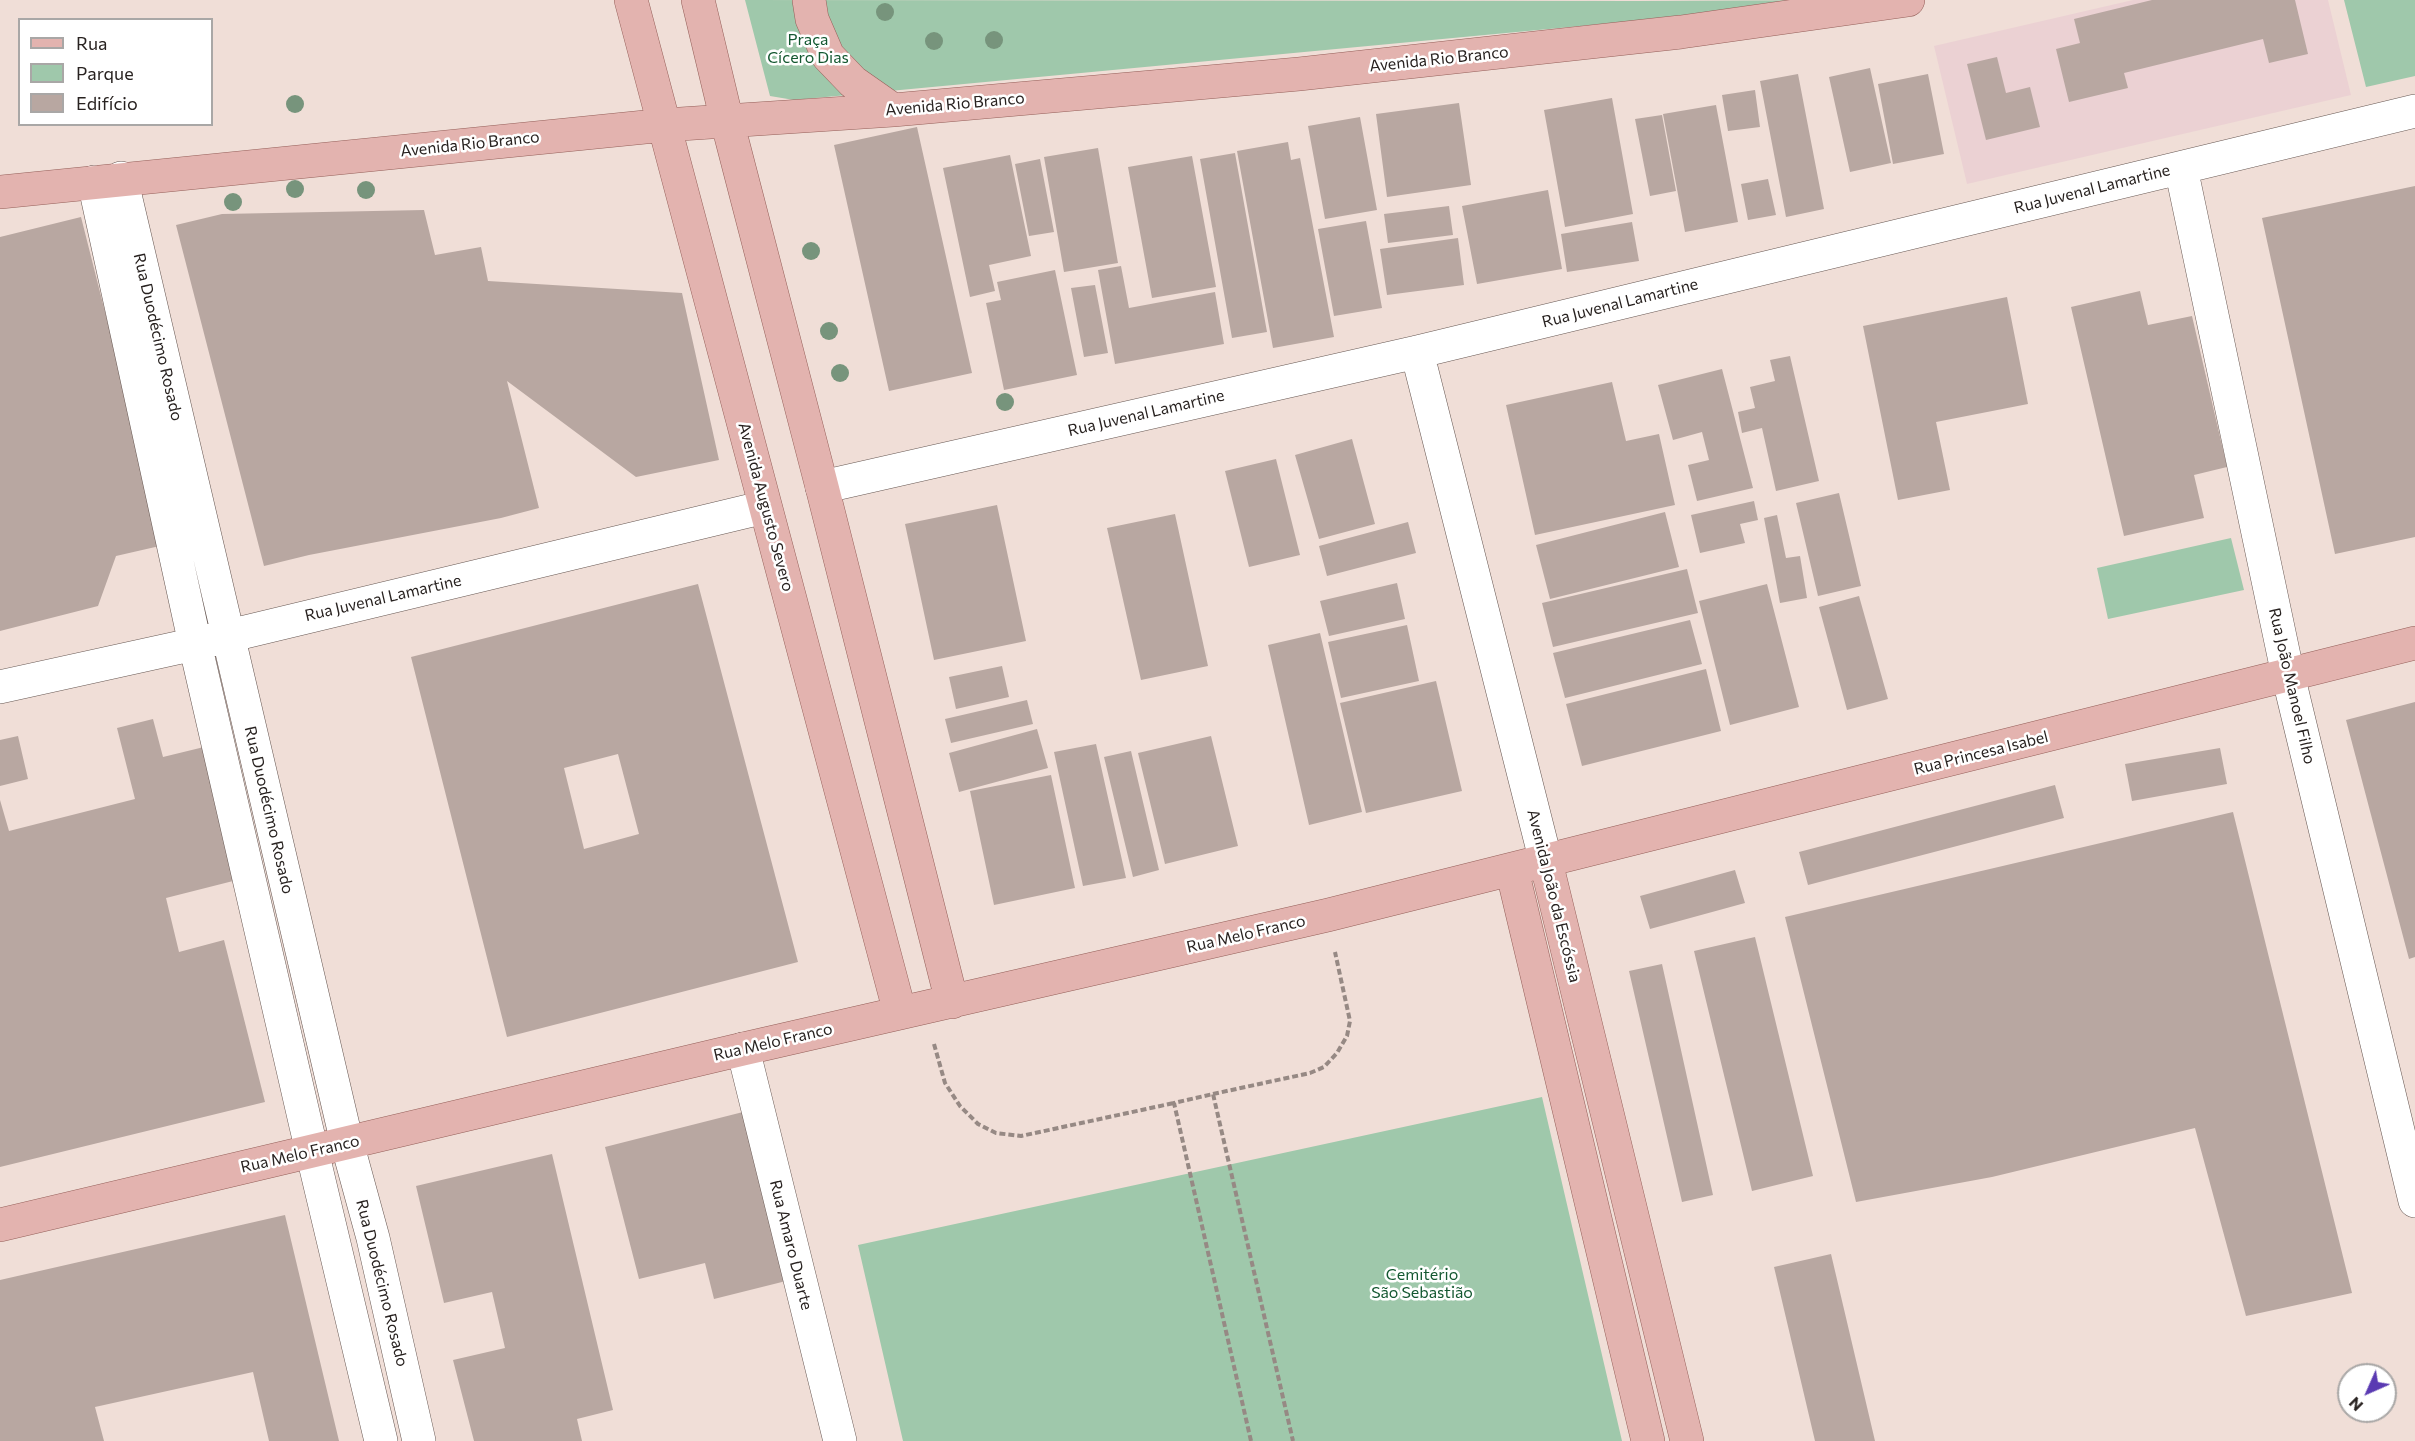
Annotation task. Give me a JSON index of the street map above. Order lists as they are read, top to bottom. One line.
{"streets":{"main road":["Avenida Rio Branco","Avenida Augusto Severo","Rua Princesa Isabel","Avenida João da Escóssia","Rua Melo Franco"],"street":["Rua Juvenal Lamartine","Rua Duodécimo Rosado","Rua João Manoel Filho","Rua Amaro Duarte"]},"crossings":[["Avenida Rio Branco","Rua Duodécimo Rosado"],["Avenida Rio Branco","Avenida Augusto Severo"],["Rua Juvenal Lamartine","Rua Duodécimo Rosado"],["Rua Juvenal Lamartine","Avenida Augusto Severo"],["Rua Juvenal Lamartine","Rua João Manoel Filho"],["Rua Juvenal Lamartine","Avenida João da Escóssia"],["Rua Duodécimo Rosado","Rua Melo Franco"],["Avenida Augusto Severo","Rua Melo Franco"],["Rua João Manoel Filho","Rua Princesa Isabel"],["Rua Princesa Isabel","Avenida João da Escóssia"],["Rua Princesa Isabel","Rua Melo Franco"],["Avenida João da Escóssia","Rua Melo Franco"],["Rua Melo Franco","Rua Amaro Duarte"]],"parks":["Praça Cícero Dias","Cemitério São Sebastião"],"legend":["Rua","Parque","Edifício"],"north":"bottom left"}
